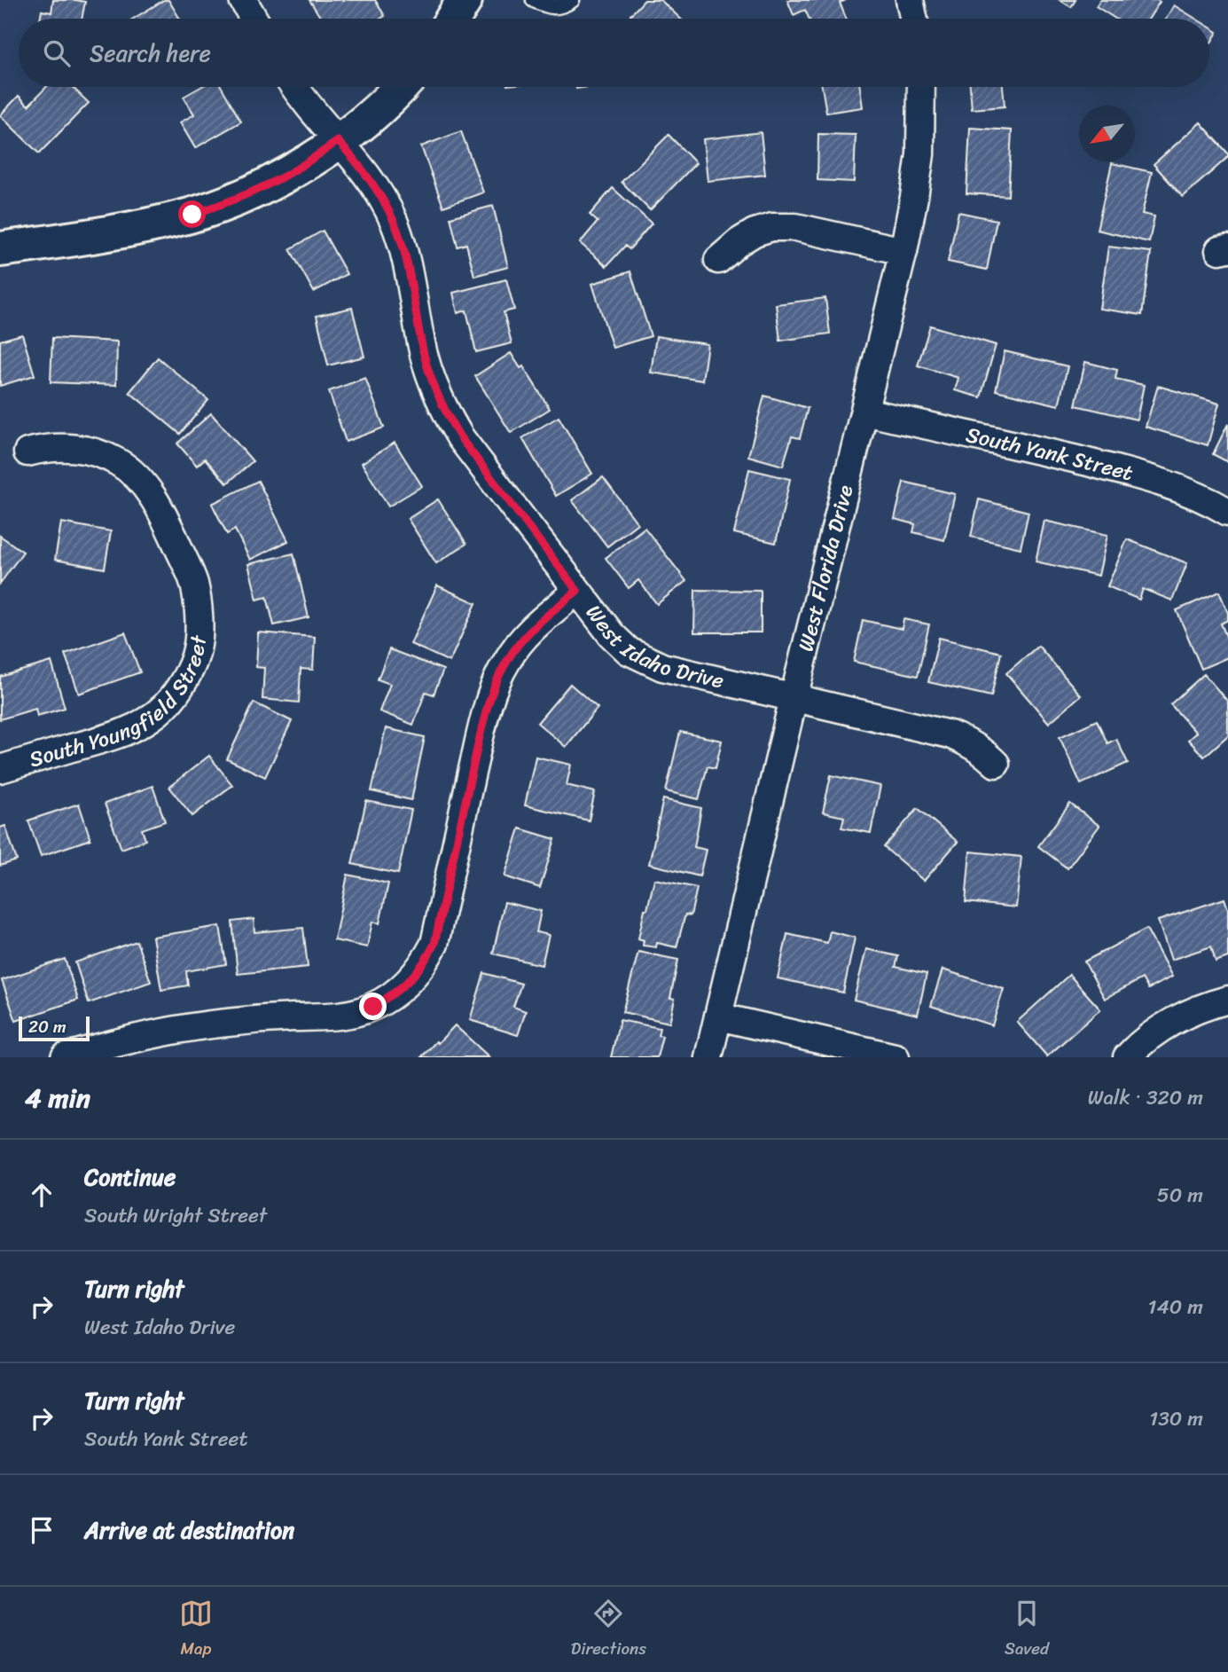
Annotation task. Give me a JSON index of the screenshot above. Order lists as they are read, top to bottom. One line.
{"streets":{"street":["South Yank Street","West Florida Drive","West Idaho Drive","South Youngfield Street"]},"crossings":[["South Yank Street","West Florida Drive"],["West Florida Drive","West Idaho Drive"]],"scale_bar":"20 m","north":"bottom left","page":{"search":"Search here","scale":"20 m","heading":["4 min","Walk · 320 m"],"list":[["Continue","South Wright Street","50 m"],["Turn right","West Idaho Drive","140 m"],["Turn right","South Yank Street","130 m"],"Arrive at destination"],"nav":["Map","Directions","Saved"]}}
